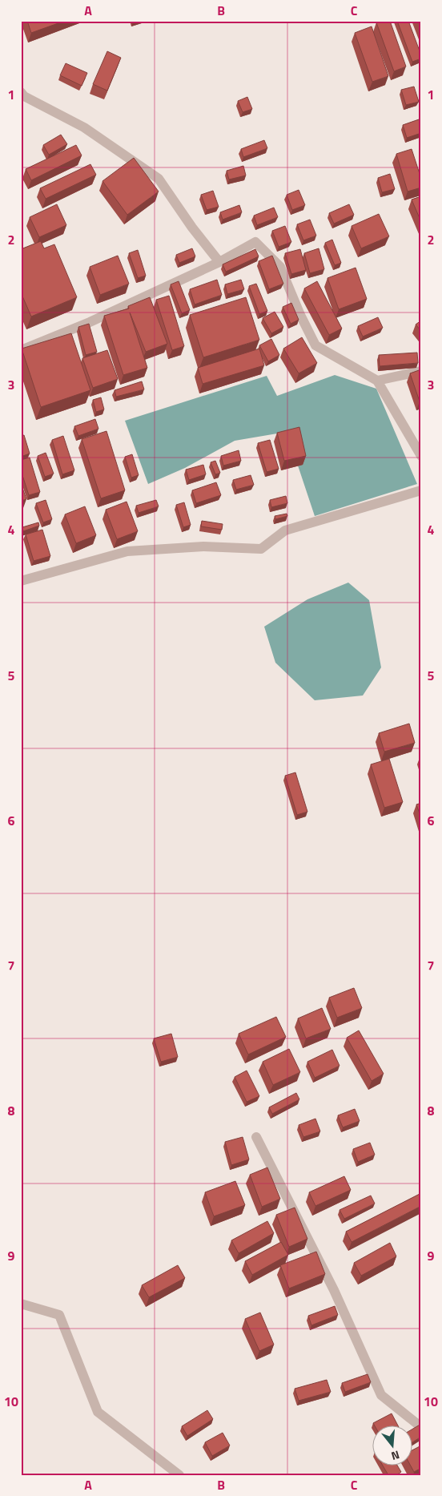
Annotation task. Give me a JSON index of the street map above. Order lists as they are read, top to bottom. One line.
{"north":"bottom","grid":{"columns":["A","B","C"],"rows":["1","2","3","4","5","6","7","8","9","10"]}}
